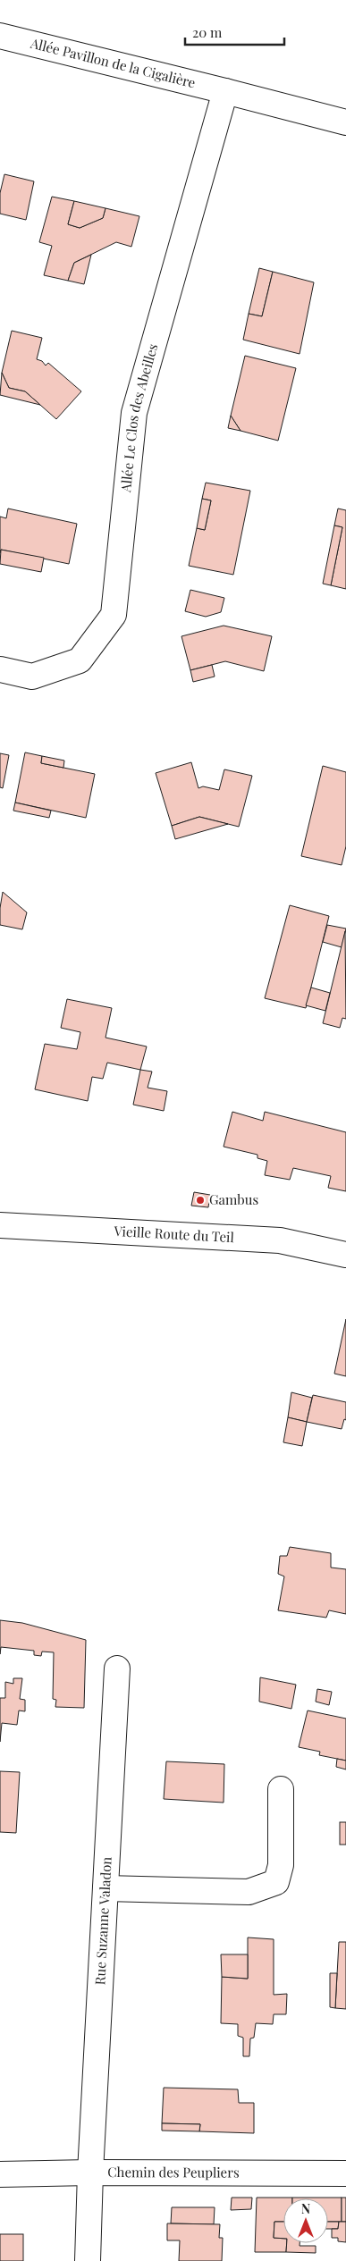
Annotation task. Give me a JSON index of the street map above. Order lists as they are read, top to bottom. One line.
{"streets":{"street":["Allée Pavillon de la Cigalière","Allée Le Clos des Abeilles","Vieille Route du Teil","Rue Suzanne Valadon","Chemin des Peupliers"]},"crossings":[["Allée Pavillon de la Cigalière","Allée Le Clos des Abeilles"],["Rue Suzanne Valadon","Chemin des Peupliers"]],"places":["Gambus"],"scale_bar":"20 m","north":"top"}
